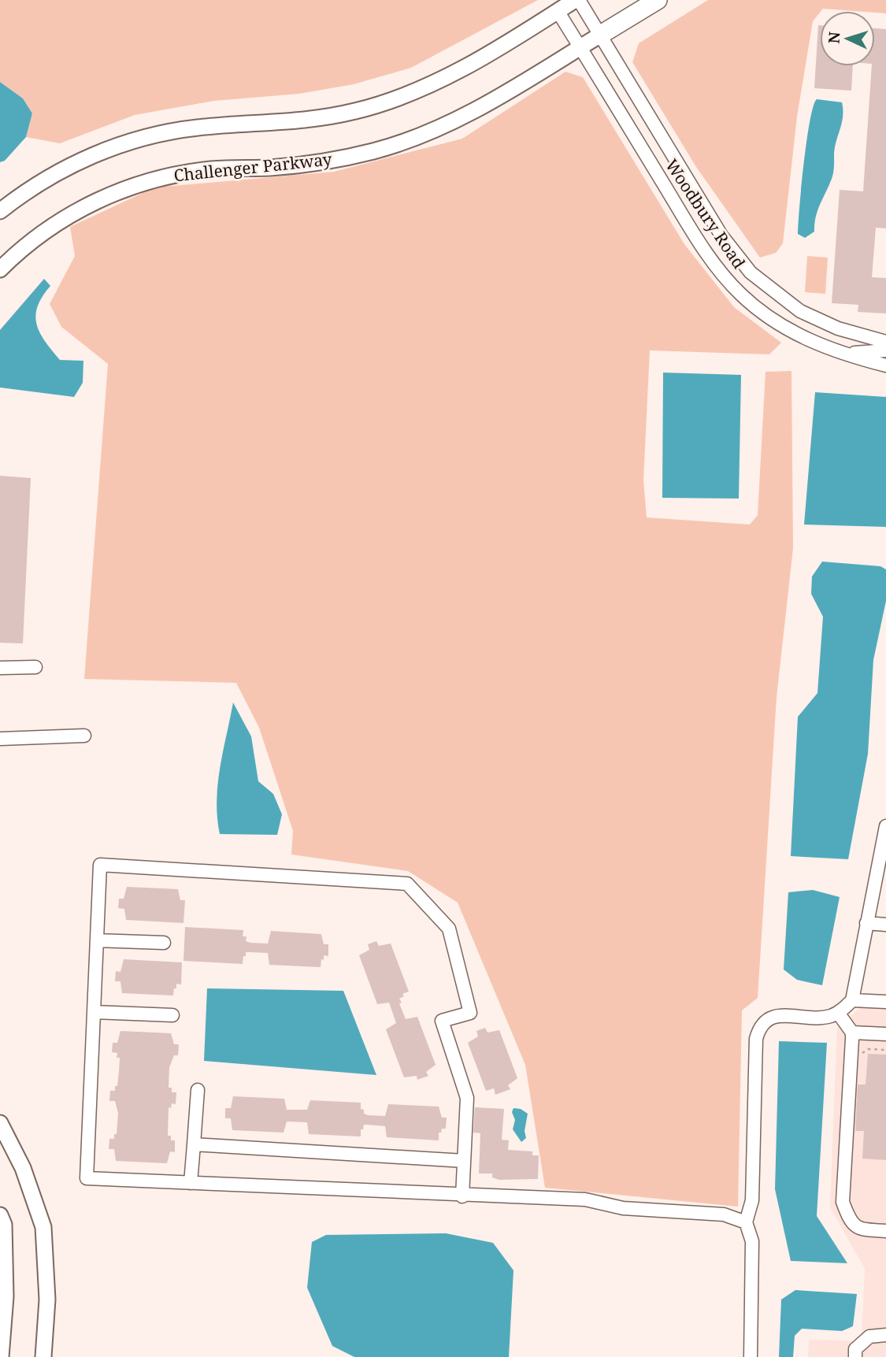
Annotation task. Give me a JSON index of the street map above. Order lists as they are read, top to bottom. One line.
{"streets":{"highway":["Challenger Parkway"],"street":["Woodbury Road"]},"crossings":[["Challenger Parkway","Woodbury Road"]],"north":"left"}
